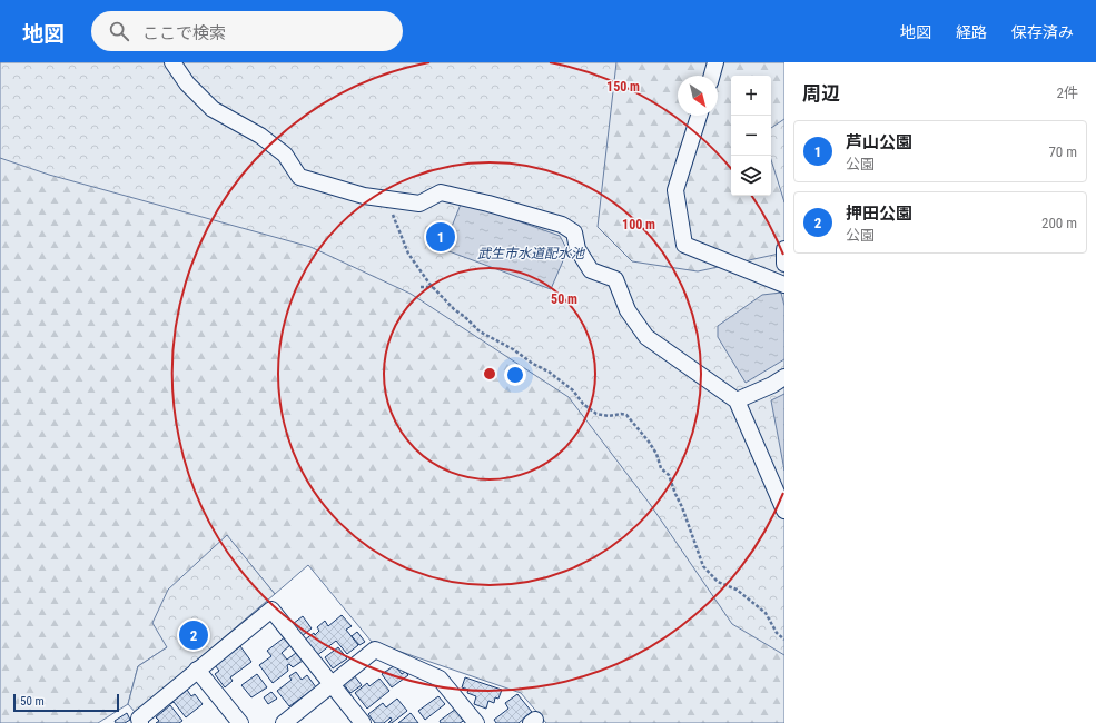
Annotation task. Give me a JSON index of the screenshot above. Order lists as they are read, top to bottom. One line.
{"water":["武生市水道配水池"],"scale_bar":"50 m","north":"bottom right","page":{"header":"地図","search":"ここで検索","nav":["地図","経路","保存済み"],"heading":["周辺","2件"],"map_buttons":["+","−"],"list":[{"mark":"1","name":"芦山公園","note":"公園","value":"70 m"},{"mark":"2","name":"押田公園","note":"公園","value":"200 m"}],"pins":["1","2"],"scale":"50 m"},"rings":["150 m","100 m","50 m"]}
